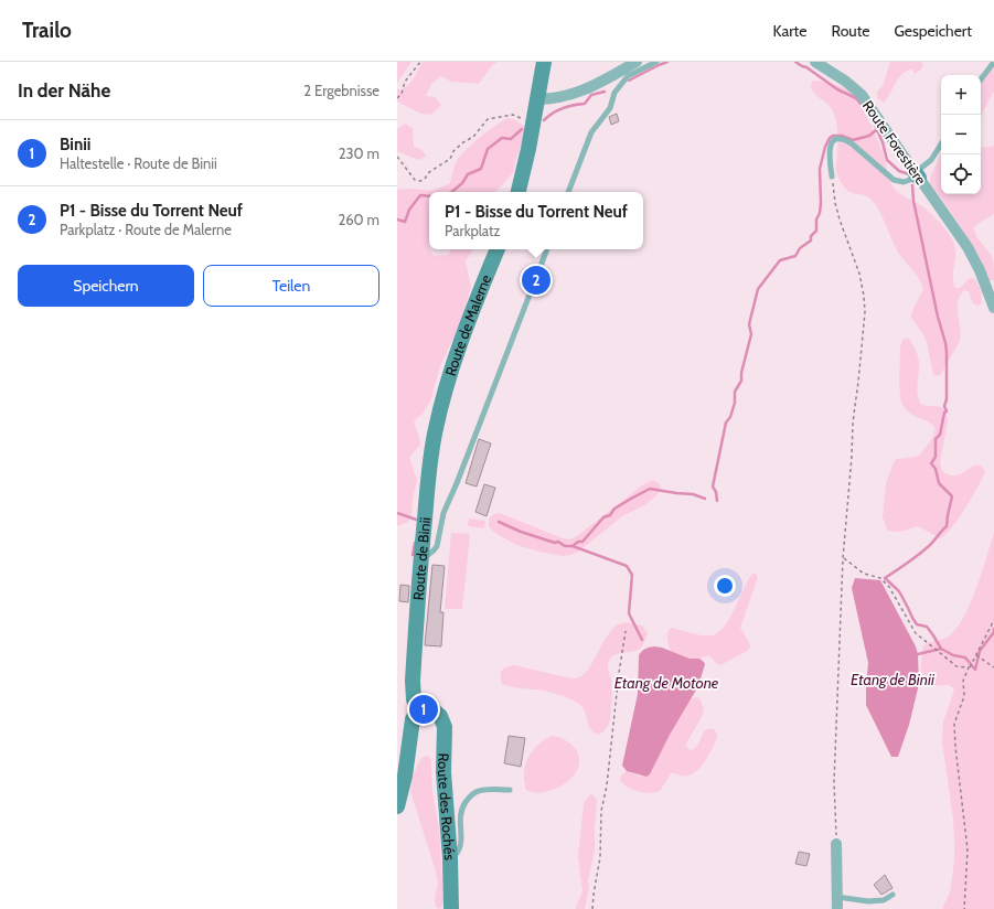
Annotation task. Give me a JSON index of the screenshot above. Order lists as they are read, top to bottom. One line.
{"streets":{"street":["Route Forestière","Route de Malerne","Route de Binii","Route des Rochés"]},"crossings":[["Route de Malerne","Route de Binii"],["Route de Binii","Route des Rochés"]],"water":["Etang de Binii","Etang de Motone"],"page":{"header":"Trailo","nav":["Karte","Route","Gespeichert"],"heading":["In der Nähe","2 Ergebnisse"],"map_buttons":["+","−"],"list":[{"mark":"1","name":"Binii","note":"Haltestelle · Route de Binii","value":"230 m"},{"mark":"2","name":"P1 - Bisse du Torrent Neuf","note":"Parkplatz · Route de Malerne","value":"260 m"}],"popup":["P1 - Bisse du Torrent Neuf","Parkplatz"],"buttons":["Speichern","Teilen"],"pins":["2","1"]}}
